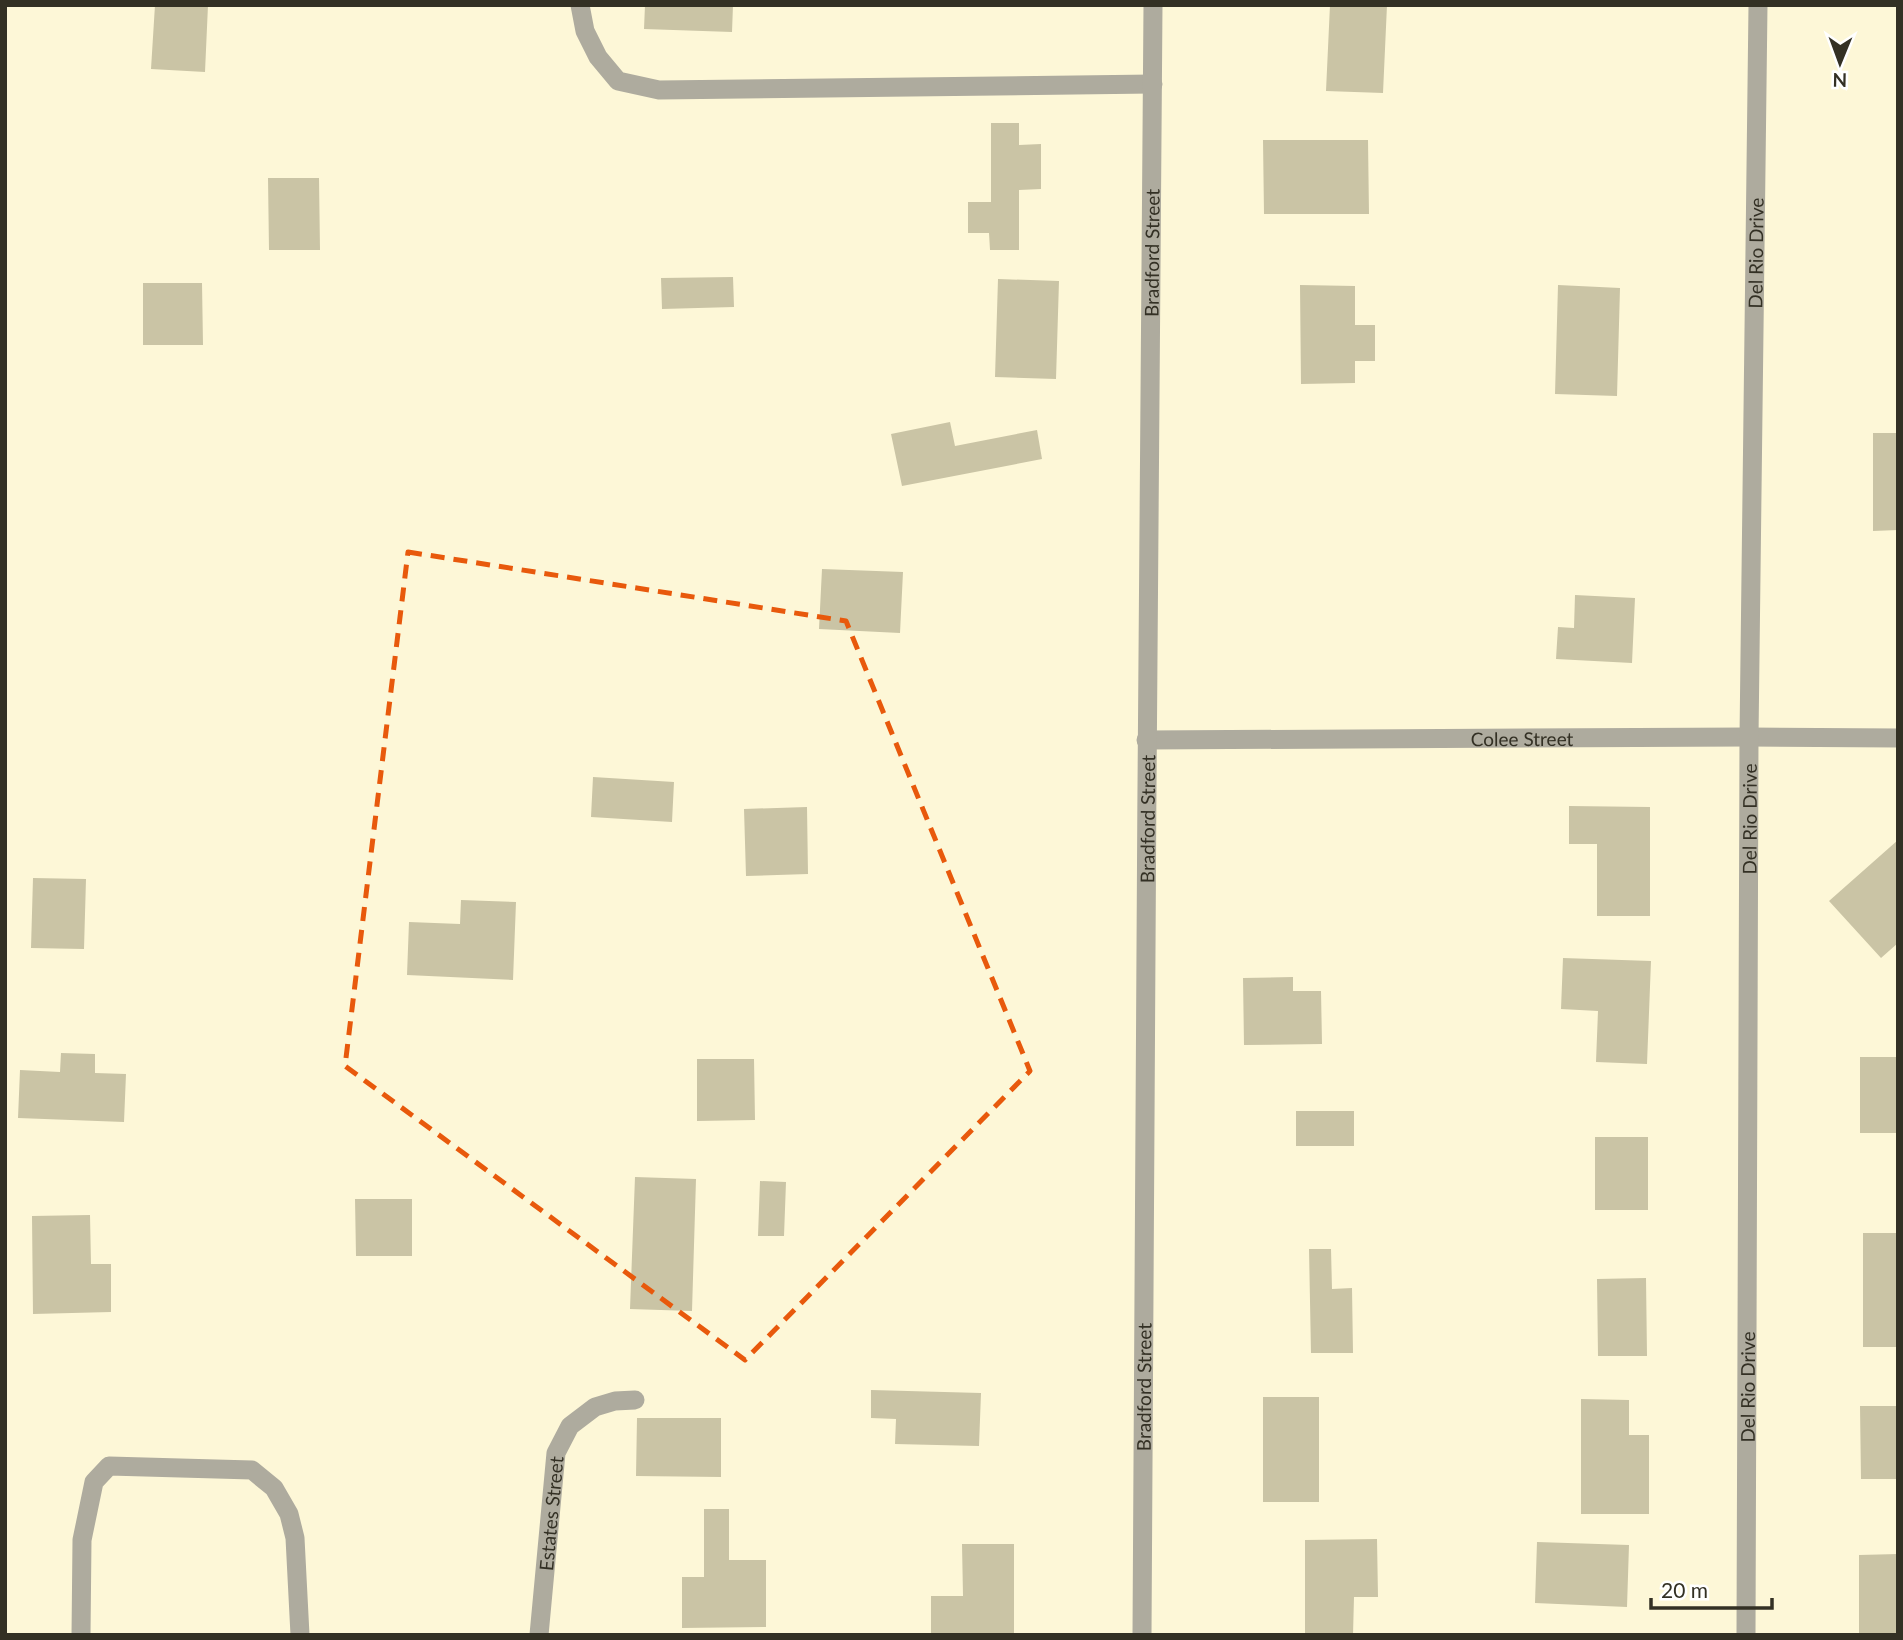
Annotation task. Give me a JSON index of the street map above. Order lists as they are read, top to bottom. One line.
{"streets":{"street":["Bradford Street","Del Rio Drive","Colee Street","Estates Street"]},"crossings":[["Bradford Street","Colee Street"],["Del Rio Drive","Colee Street"]],"scale_bar":"20 m","north":"bottom"}
